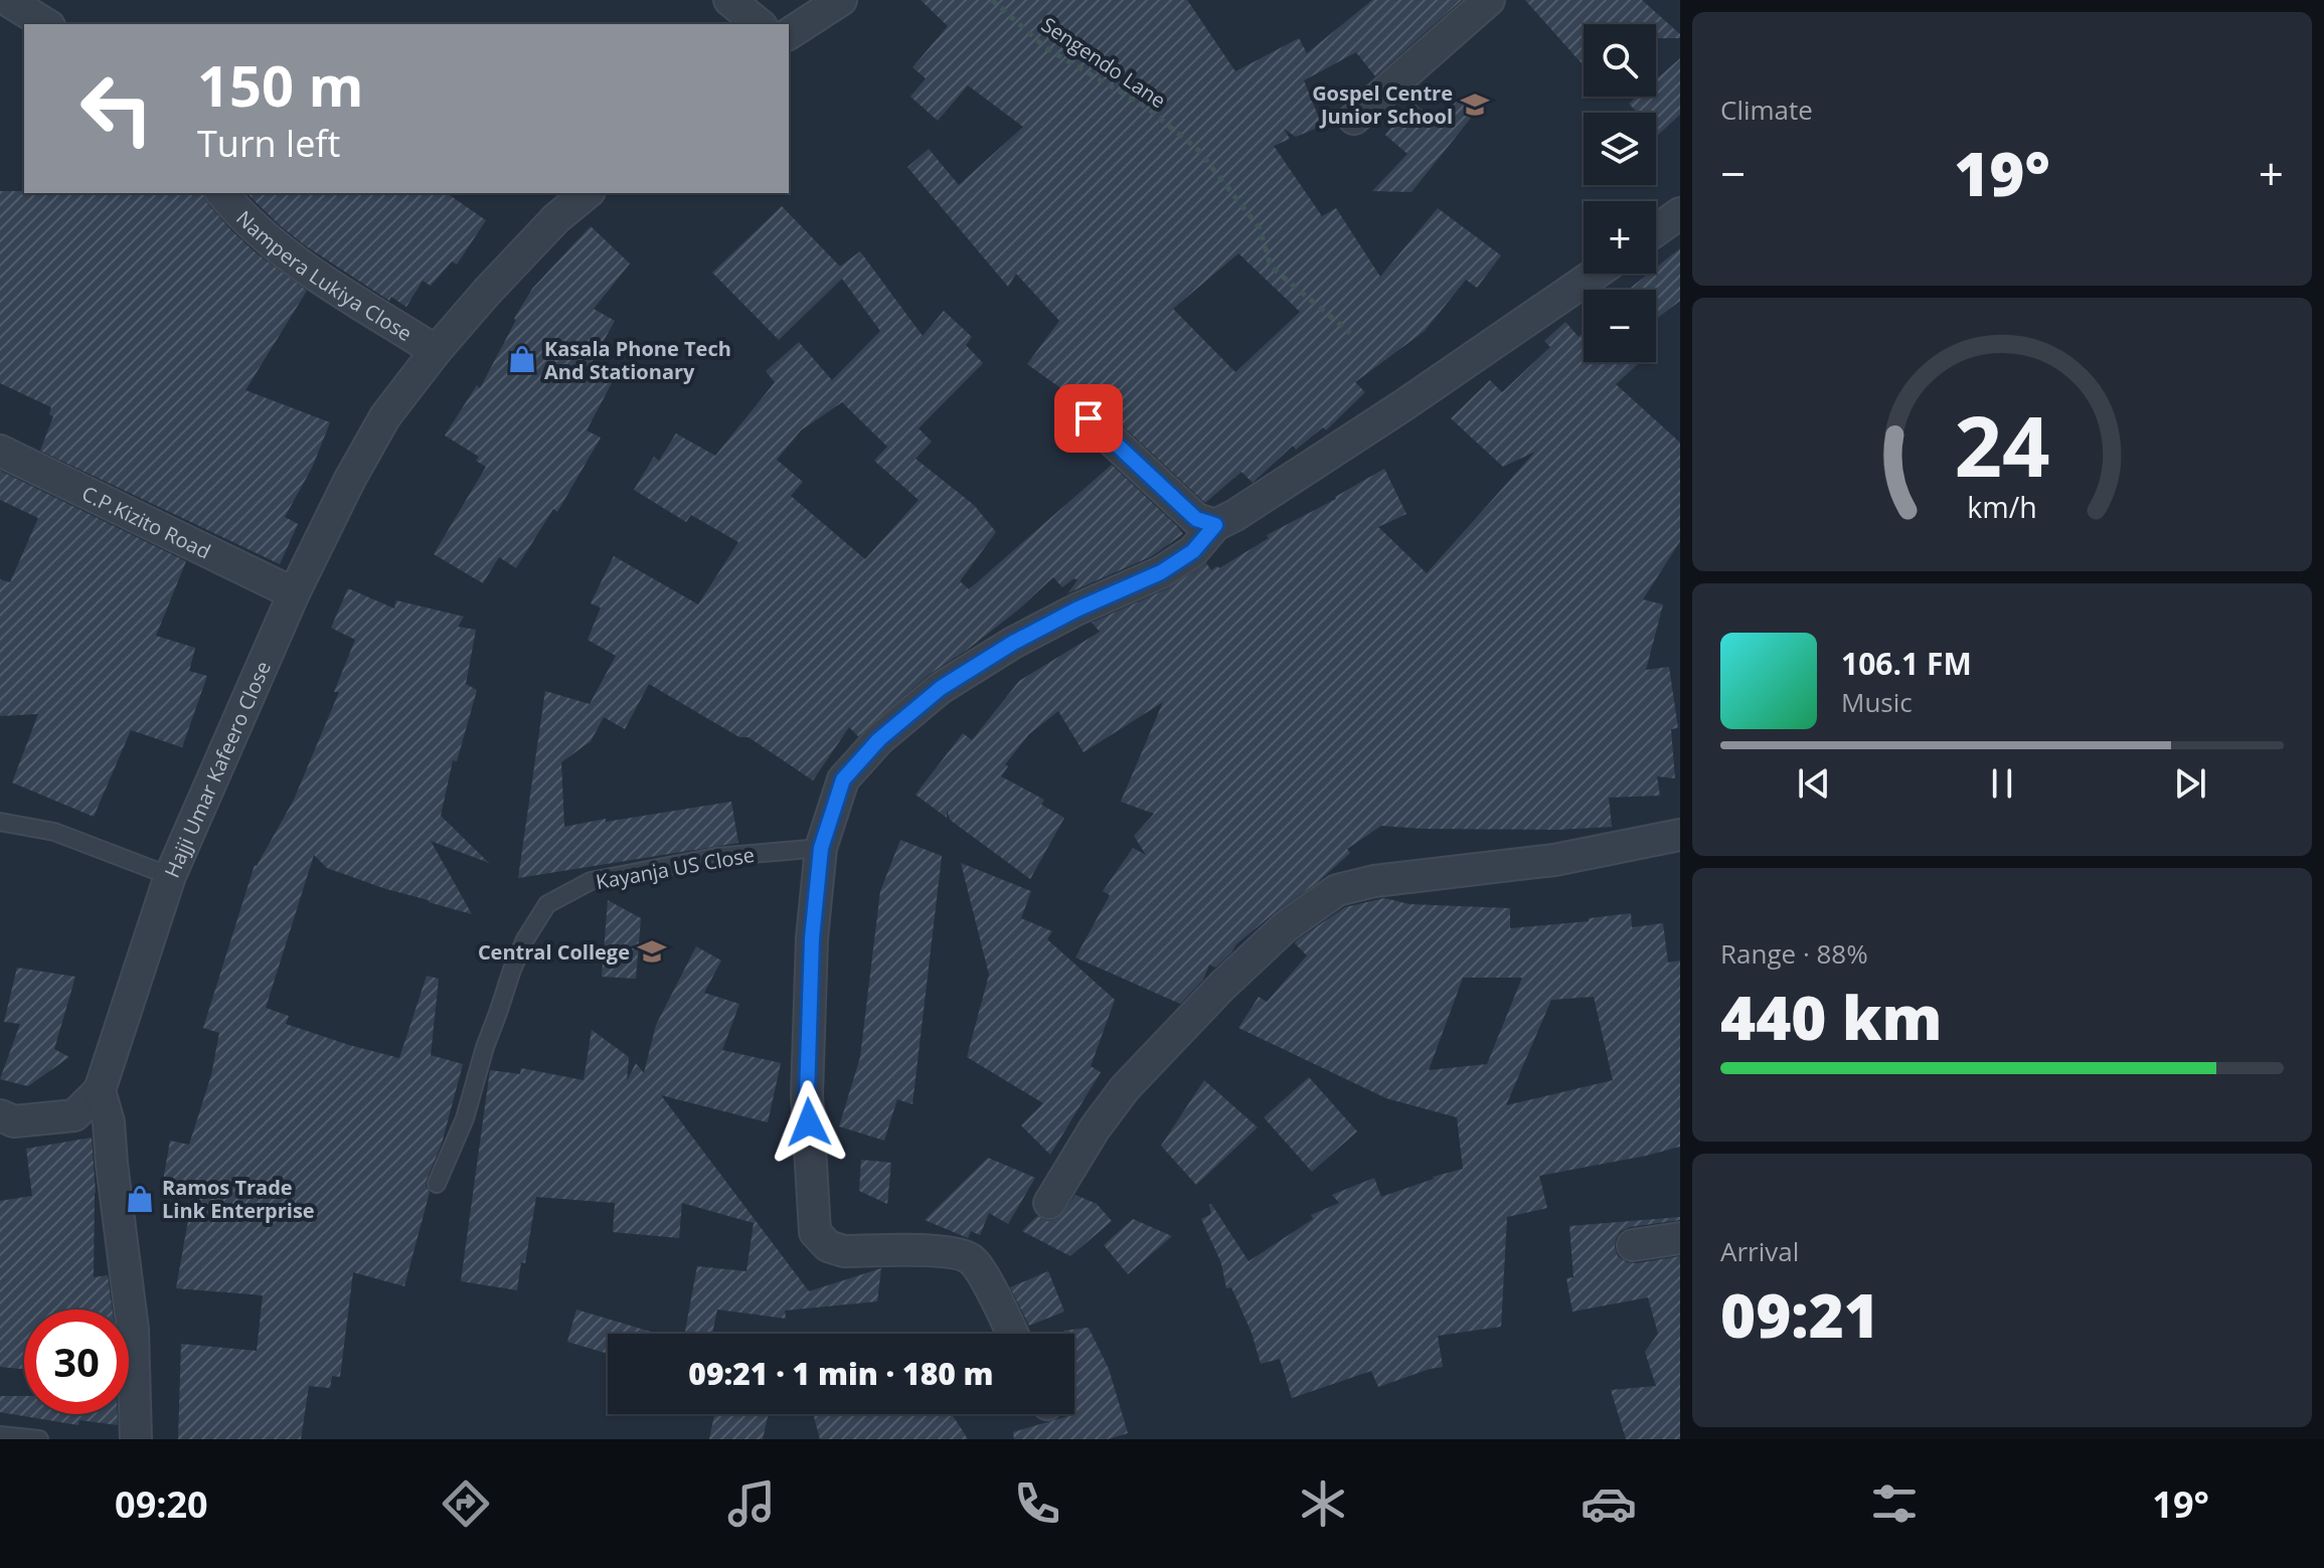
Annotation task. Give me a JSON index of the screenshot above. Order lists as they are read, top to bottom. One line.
{"streets":{"street":["Nampera Lukiya Close","C.P.Kizito Road","Hajji Umar Kafeero Close"],"lane":["Kayanja US Close"],"path":["Sengendo Lane"]},"crossings":[["Nampera Lukiya Close","Hajji Umar Kafeero Close"],["C.P.Kizito Road","Hajji Umar Kafeero Close"]],"places":{"school or university":["Gospel Centre Junior School","Central College"],"shop":["Kasala Phone Tech And Stationary","Ramos Trade Link Enterprise"]},"page":{"tile":["Climate",["Range · 88%","440 km"],["Arrival","09:21"]],"map_buttons":["+","−"],"turn":["150 m","Turn left"],"heat":["−","19°","+"],"song":["106.1 FM","Music"],"limit":"30","trip":"09:21 · 1 min · 180 m","tabs":["09:20","19°"],"gauge":["24","km/h"]}}
